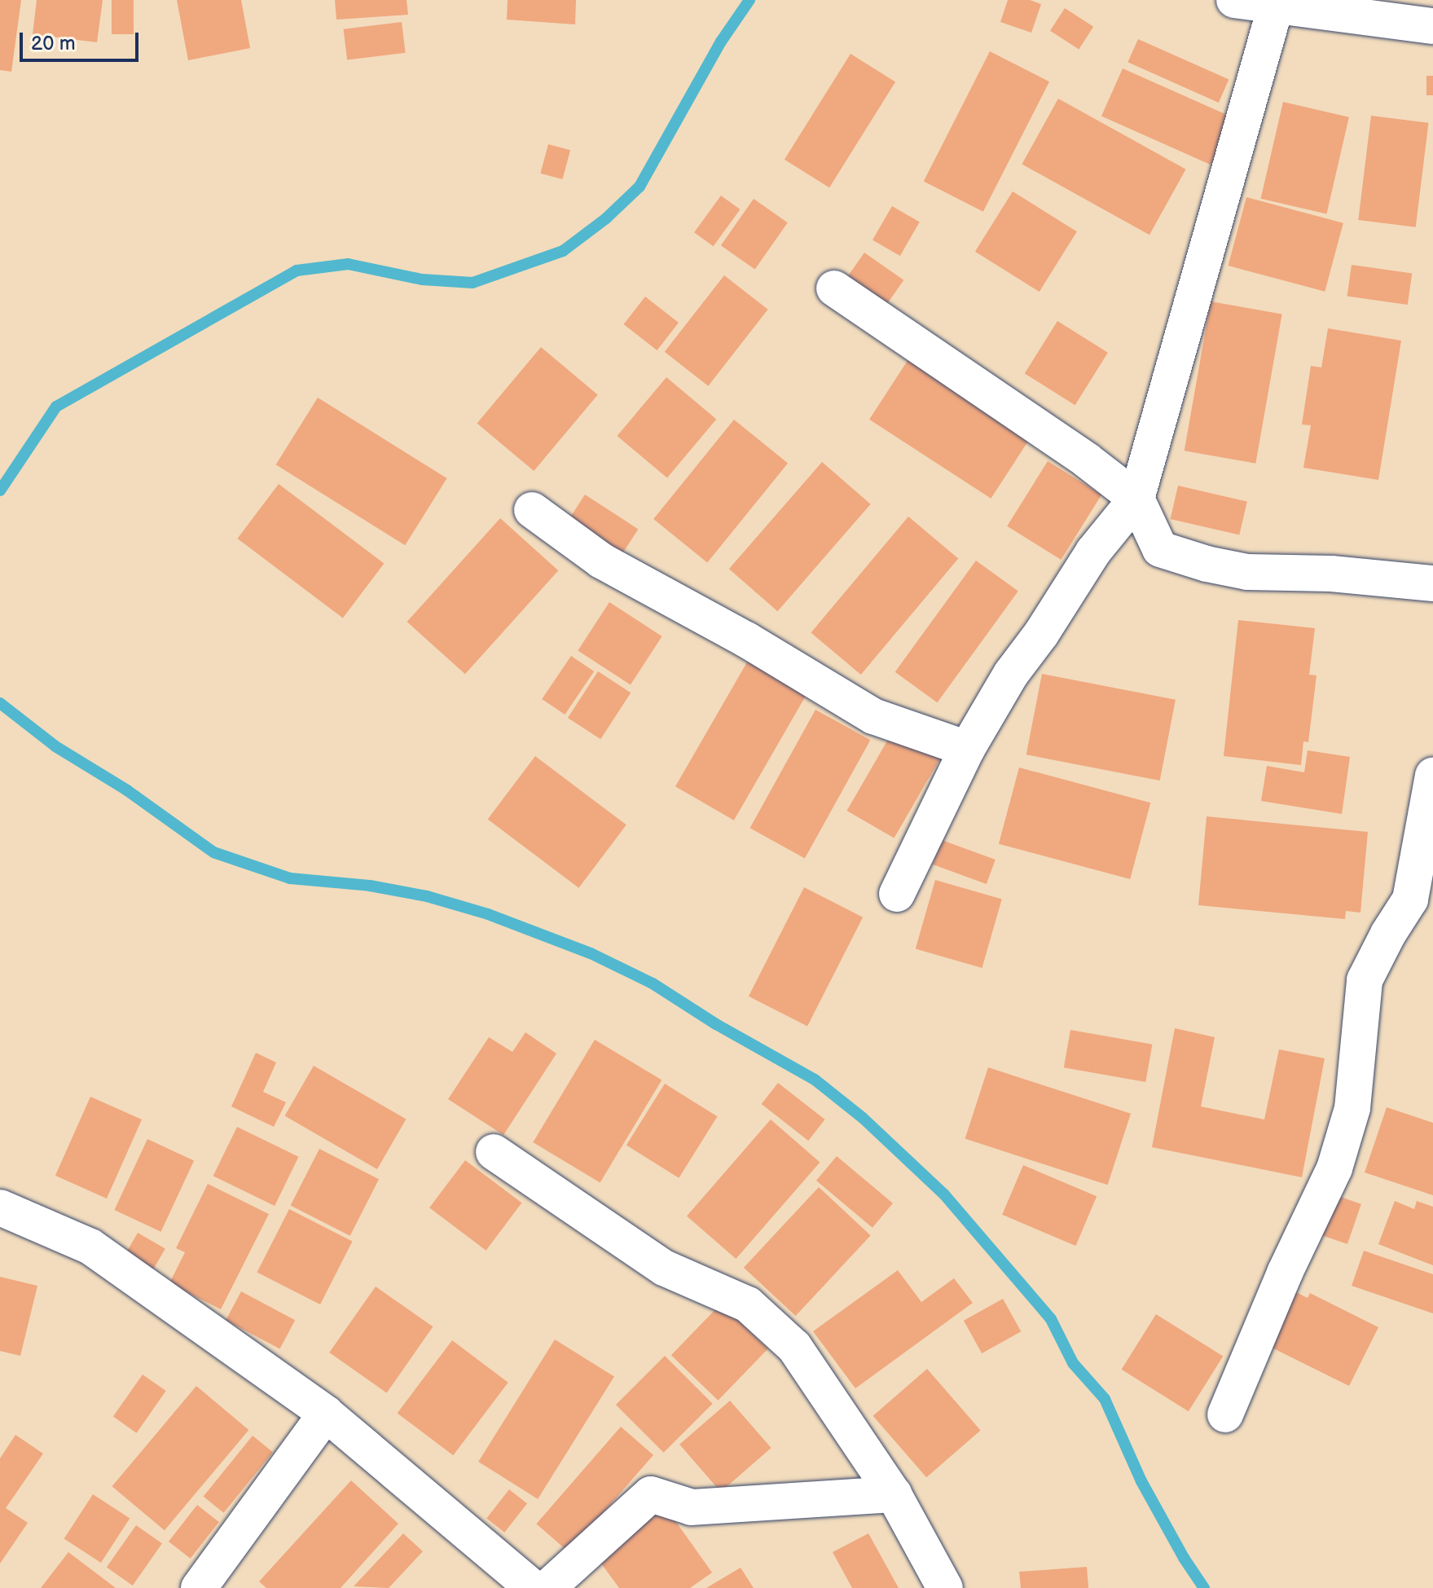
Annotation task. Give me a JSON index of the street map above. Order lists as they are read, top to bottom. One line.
{"scale_bar":"20 m"}
